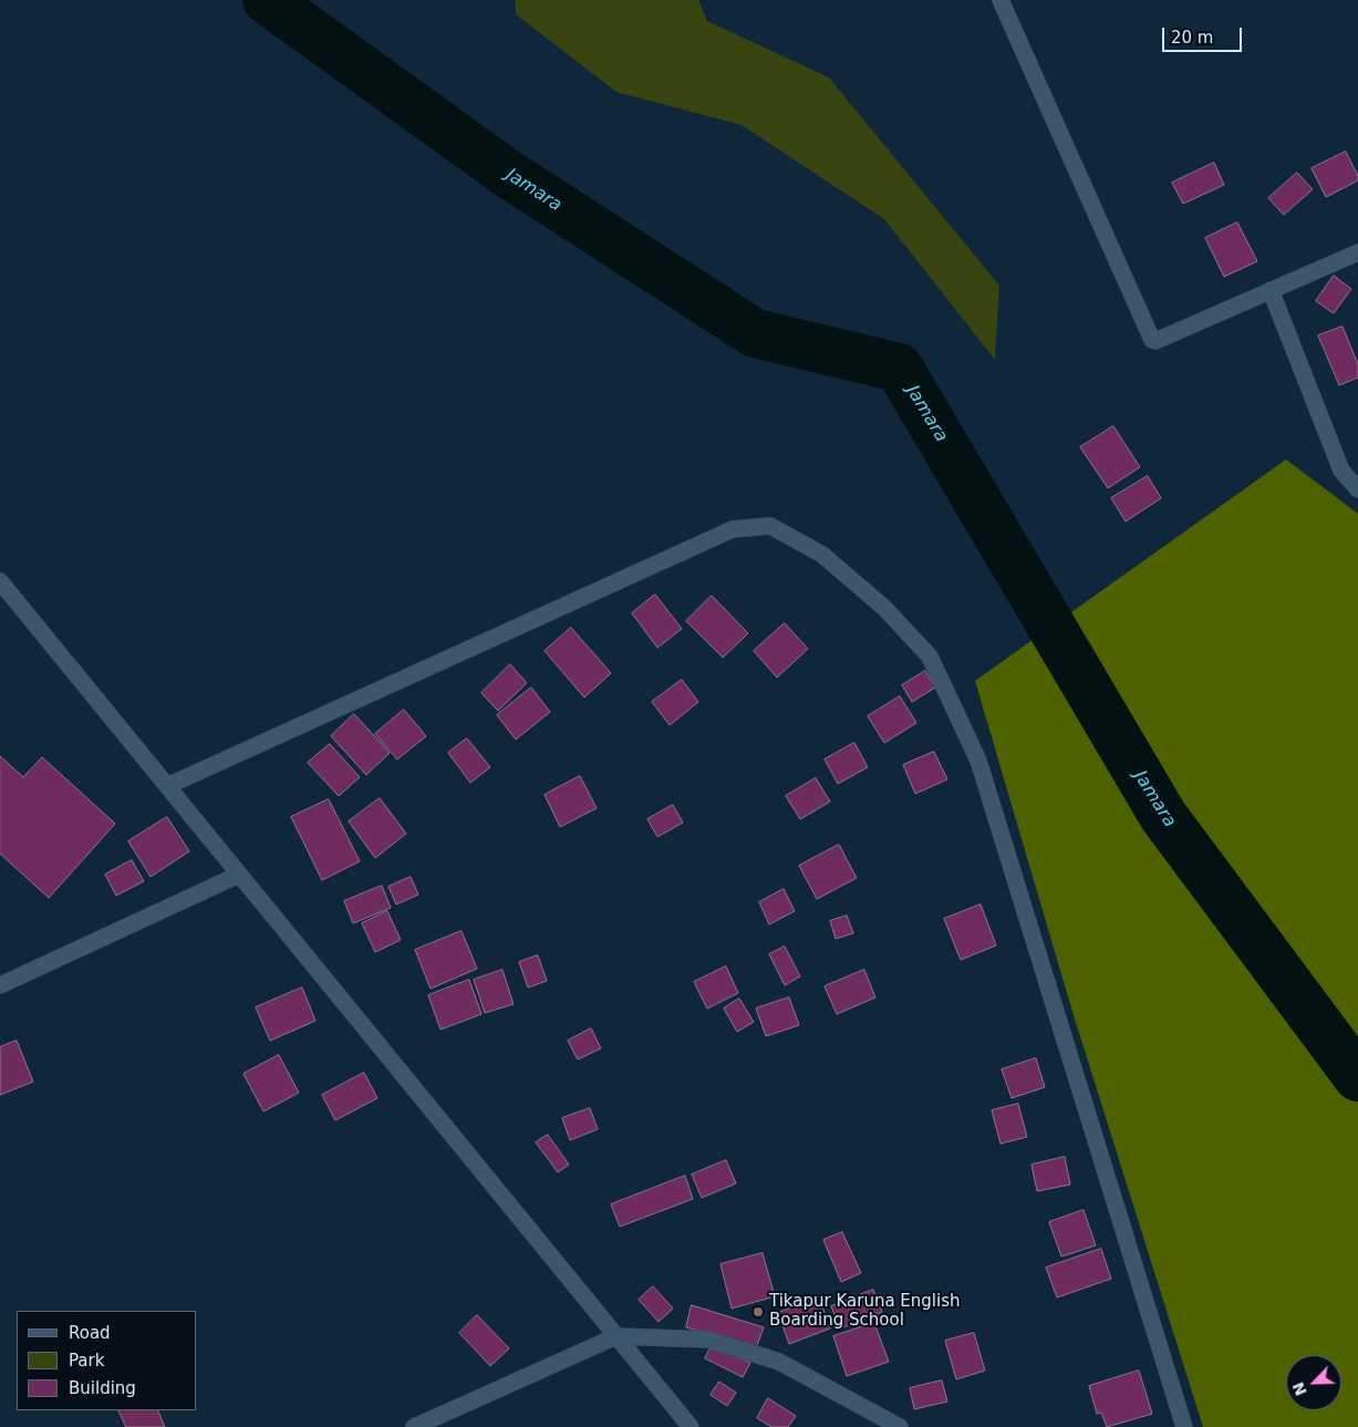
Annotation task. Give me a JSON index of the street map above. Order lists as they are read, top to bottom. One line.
{"water":["Jamara"],"places":["Tikapur Karuna English Boarding School"],"legend":["Road","Park","Building"],"scale_bar":"20 m","north":"bottom left"}
